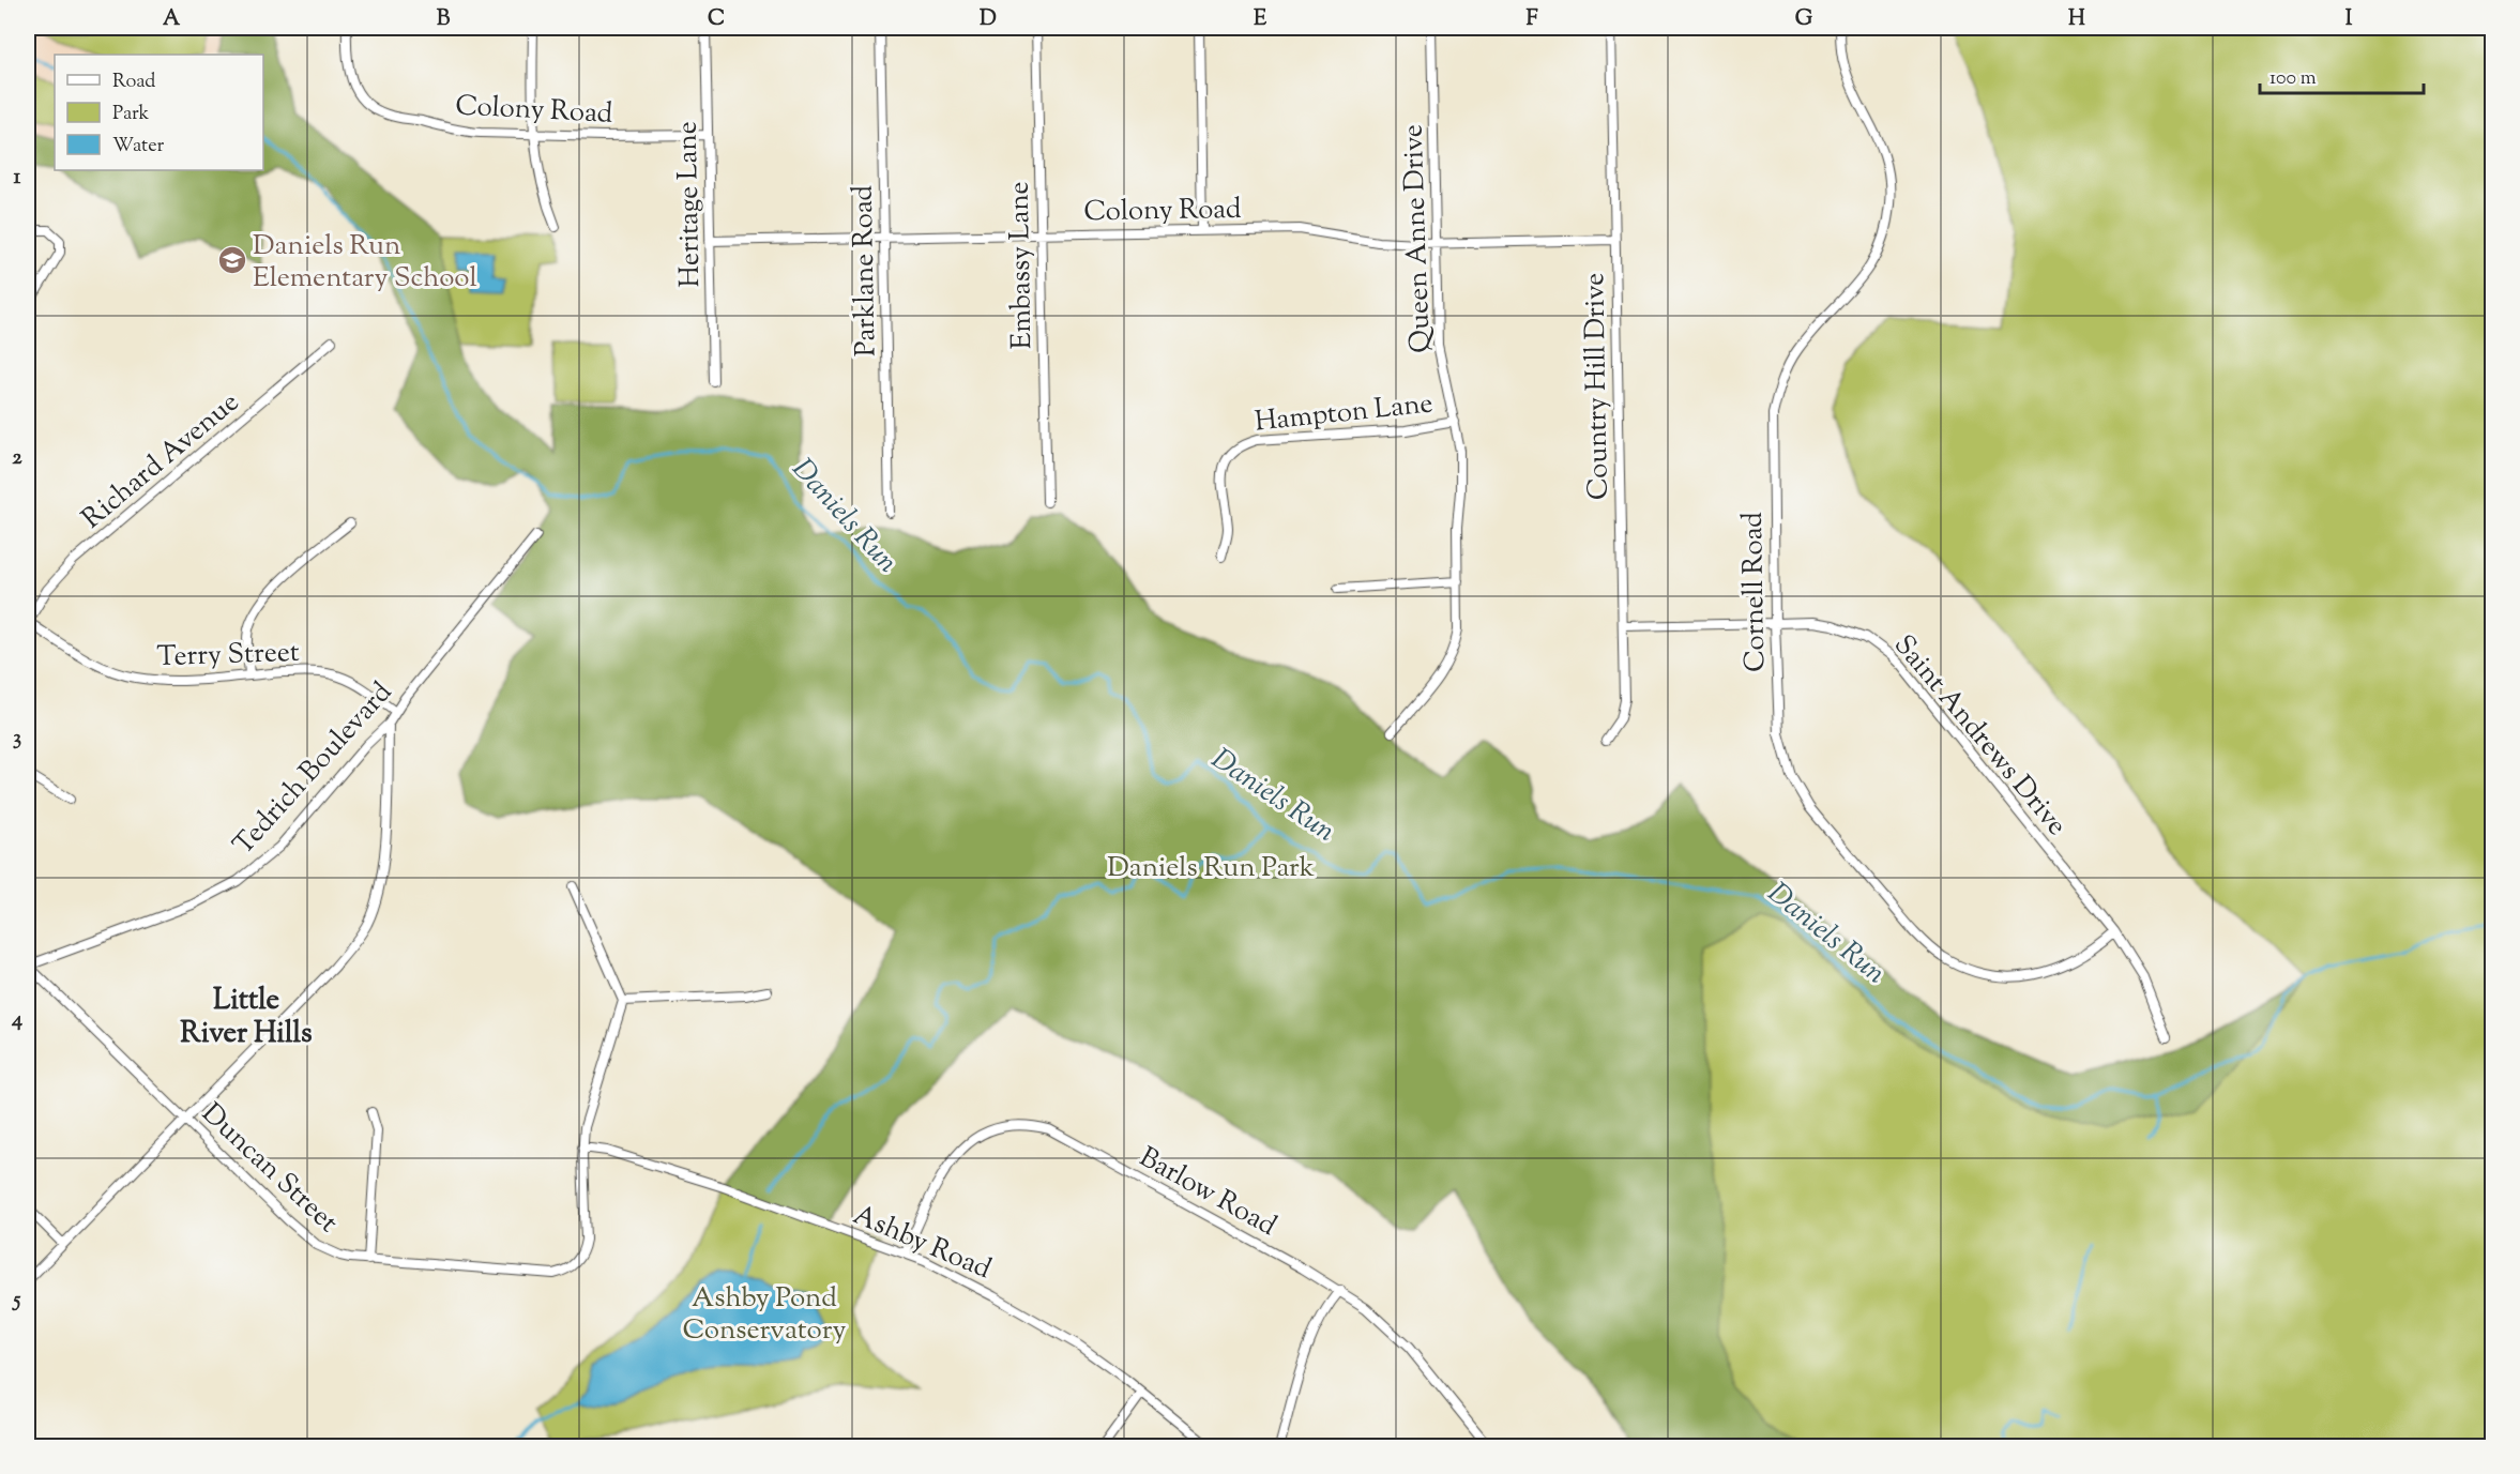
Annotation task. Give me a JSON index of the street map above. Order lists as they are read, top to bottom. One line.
{"streets":{"street":["Colony Road","Heritage Lane","Queen Anne Drive","Embassy Lane","Parklane Road","Country Hill Drive","Hampton Lane","Richard Avenue","Cornell Road","Terry Street","Saint Andrews Drive","Tedrich Boulevard","Duncan Street","Barlow Road","Ashby Road"]},"crossings":[["Colony Road","Heritage Lane"],["Colony Road","Queen Anne Drive"],["Colony Road","Embassy Lane"],["Colony Road","Parklane Road"],["Colony Road","Country Hill Drive"],["Queen Anne Drive","Hampton Lane"],["Country Hill Drive","Saint Andrews Drive"],["Richard Avenue","Terry Street"],["Cornell Road","Saint Andrews Drive"],["Terry Street","Tedrich Boulevard"],["Tedrich Boulevard","Duncan Street"],["Duncan Street","Ashby Road"],["Barlow Road","Ashby Road"]],"districts":["Little River Hills"],"water":["Daniels Run"],"parks":["Daniels Run Park","Ashby Pond Conservatory"],"places":{"school or university":["Daniels Run Elementary School"]},"legend":["Road","Park","Water"],"scale_bar":"100 m","grid":{"columns":["A","B","C","D","E","F","G","H","I"],"rows":["1","2","3","4","5"]}}
